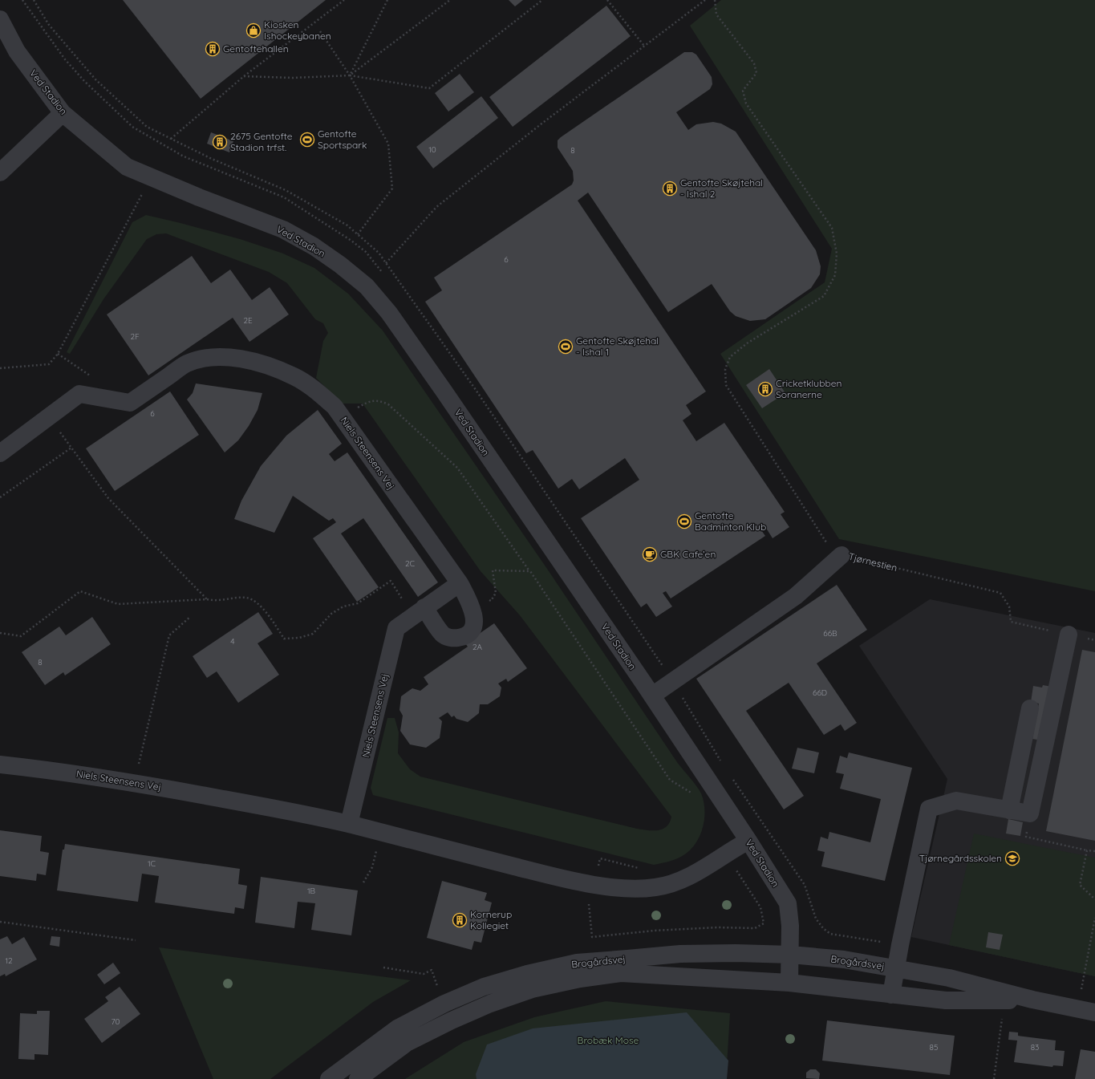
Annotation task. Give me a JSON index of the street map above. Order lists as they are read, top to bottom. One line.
{"streets":{"street":["Ved Stadion","Niels Steensens Vej","Tjørnestien","Brogårdsvej"]},"crossings":[["Ved Stadion","Niels Steensens Vej"],["Ved Stadion","Tjørnestien"],["Ved Stadion","Brogårdsvej"]],"parks":["Brobæk Mose"],"places":{"shop":["Kiosken Ishockeybanen"],"building":["Gentoftehallen","2675 Gentofte Stadion trfst.","Gentofte Skøjtehal - Ishal 2","Cricketklubben Soranerne","Kornerup Kollegiet"],"sports":["Gentofte Sportspark","Gentofte Skøjtehal - Ishal 1","Gentofte Badminton Klub"],"cafe":["GBK Cafe’en"],"school or university":["Tjørnegårdsskolen"]},"house_numbers":["10","8","6","2E","2F","6","2C","66B","4","2A","8","66D","1C","1B","12","70","85","83"]}
